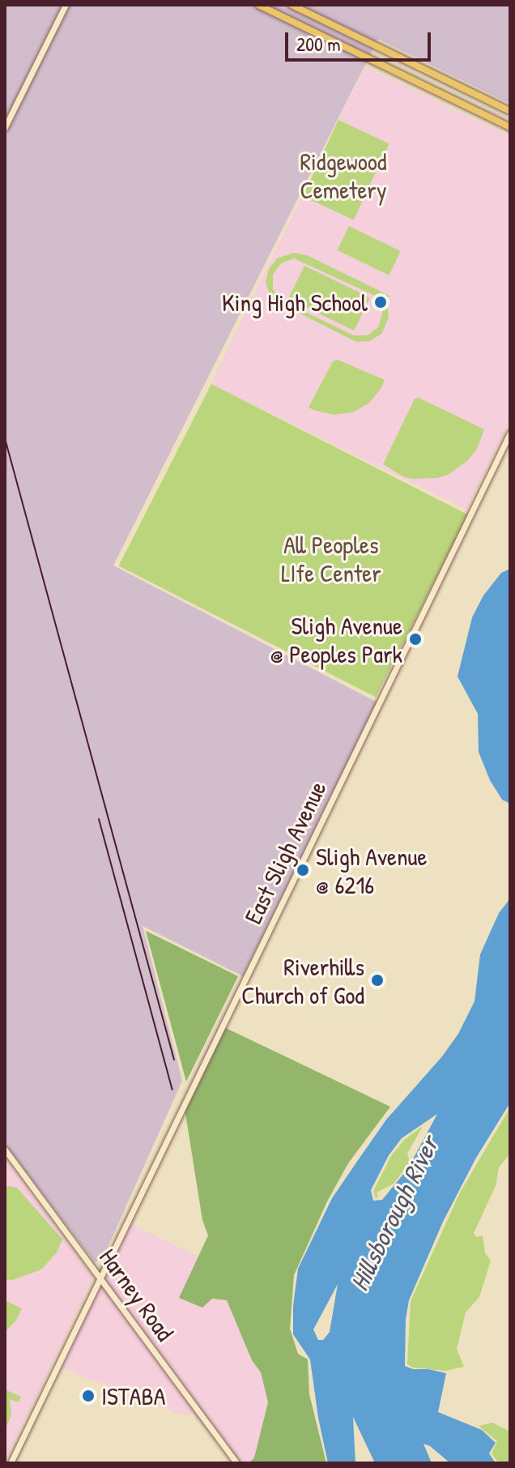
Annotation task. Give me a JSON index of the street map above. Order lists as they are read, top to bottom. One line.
{"streets":{"street":["East Sligh Avenue","Harney Road"]},"crossings":[["East Sligh Avenue","Harney Road"]],"water":["Hillsborough River"],"parks":["Ridgewood Cemetery","All Peoples LIfe Center"],"places":["King High School","Sligh Avenue @ Peoples Park","Sligh Avenue @ 6216","Riverhills Church of God","ISTABA"],"scale_bar":"200 m"}
